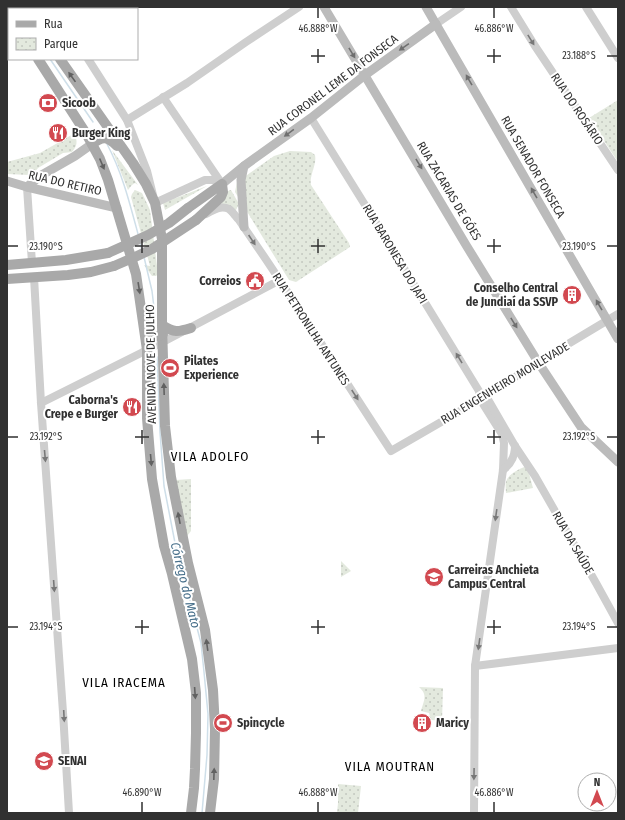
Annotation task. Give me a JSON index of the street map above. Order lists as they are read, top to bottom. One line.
{"streets":{"main road":["RUA CORONEL LEME DA FONSECA","RUA SENADOR FONSECA","RUA DO RETIRO","RUA ZACARIAS DE GÓES","AVENIDA NOVE DE JULHO"],"street":["RUA DO ROSÁRIO","RUA BARONESA DO JAPI","RUA PETRONILHA ANTUNES","RUA ENGENHEIRO MONLEVADE","RUA DA SAÚDE"]},"crossings":[["RUA CORONEL LEME DA FONSECA","RUA SENADOR FONSECA"],["RUA CORONEL LEME DA FONSECA","RUA ZACARIAS DE GÓES"],["RUA CORONEL LEME DA FONSECA","RUA BARONESA DO JAPI"],["RUA SENADOR FONSECA","RUA ENGENHEIRO MONLEVADE"],["RUA DO RETIRO","AVENIDA NOVE DE JULHO"],["RUA ZACARIAS DE GÓES","RUA ENGENHEIRO MONLEVADE"],["RUA BARONESA DO JAPI","RUA ENGENHEIRO MONLEVADE"],["RUA BARONESA DO JAPI","RUA DA SAÚDE"],["RUA PETRONILHA ANTUNES","RUA ENGENHEIRO MONLEVADE"]],"one_way":["RUA CORONEL LEME DA FONSECA","RUA SENADOR FONSECA","RUA ZACARIAS DE GÓES","RUA PETRONILHA ANTUNES"],"districts":["VILA ADOLFO","VILA IRACEMA","VILA MOUTRAN"],"water":["Córrego do Mato"],"places":{"bank":["Sicoob"],"restaurant":["Burger King","Caborna's Crepe e Burger"],"public building":["Correios"],"building":["Conselho Central de Jundiaí da SSVP","Maricy"],"sports":["Pilates Experience","Spincycle"],"school or university":["Carreiras Anchieta Campus Central","SENAI"]},"legend":["Rua","Parque"],"north":"top","coordinates":["46.888°W","46.886°W","23.188°S","23.190°S","23.192°S","23.194°S","46.890°W"]}
